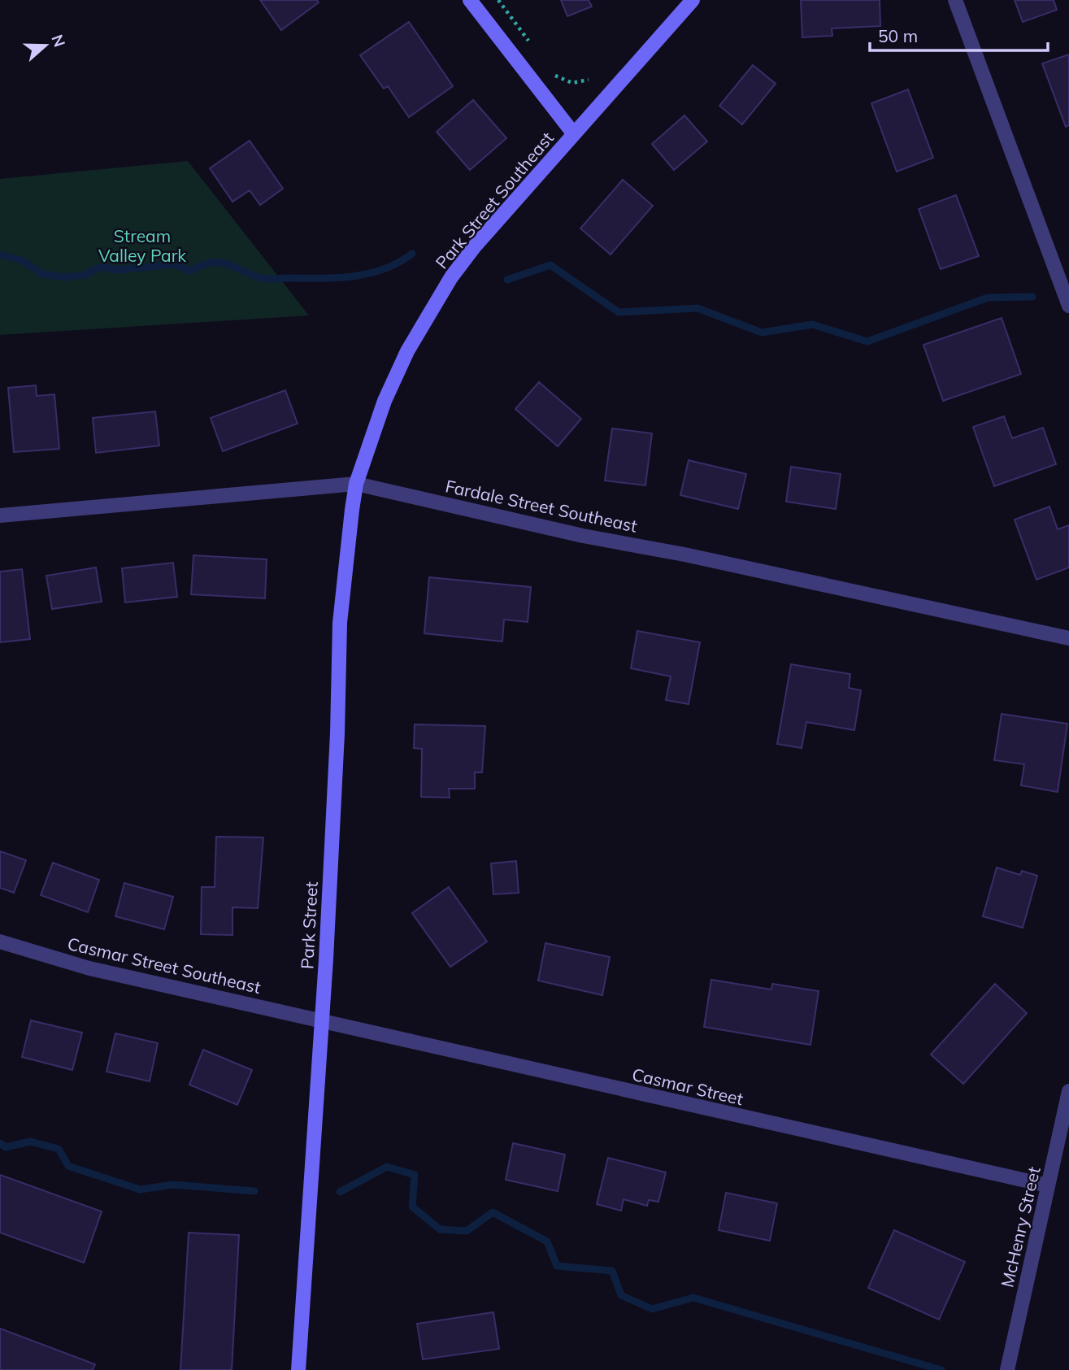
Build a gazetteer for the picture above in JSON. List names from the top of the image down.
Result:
{
  "streets": {
    "main road": ["Park Street Southeast", "Park Street"],
    "street": [
      "Fardale Street Southeast",
      "Casmar Street Southeast",
      "Casmar Street",
      "McHenry Street"
    ]
  },
  "crossings": [
    ["Park Street Southeast", "Fardale Street Southeast"],
    ["Park Street Southeast", "Park Street"],
    ["Fardale Street Southeast", "Park Street"],
    ["Park Street", "Casmar Street Southeast"],
    ["Park Street", "Casmar Street"],
    ["Casmar Street Southeast", "Casmar Street"],
    ["Casmar Street", "McHenry Street"]
  ],
  "parks": ["Stream Valley Park"],
  "scale_bar": "50 m",
  "north": "right"
}
